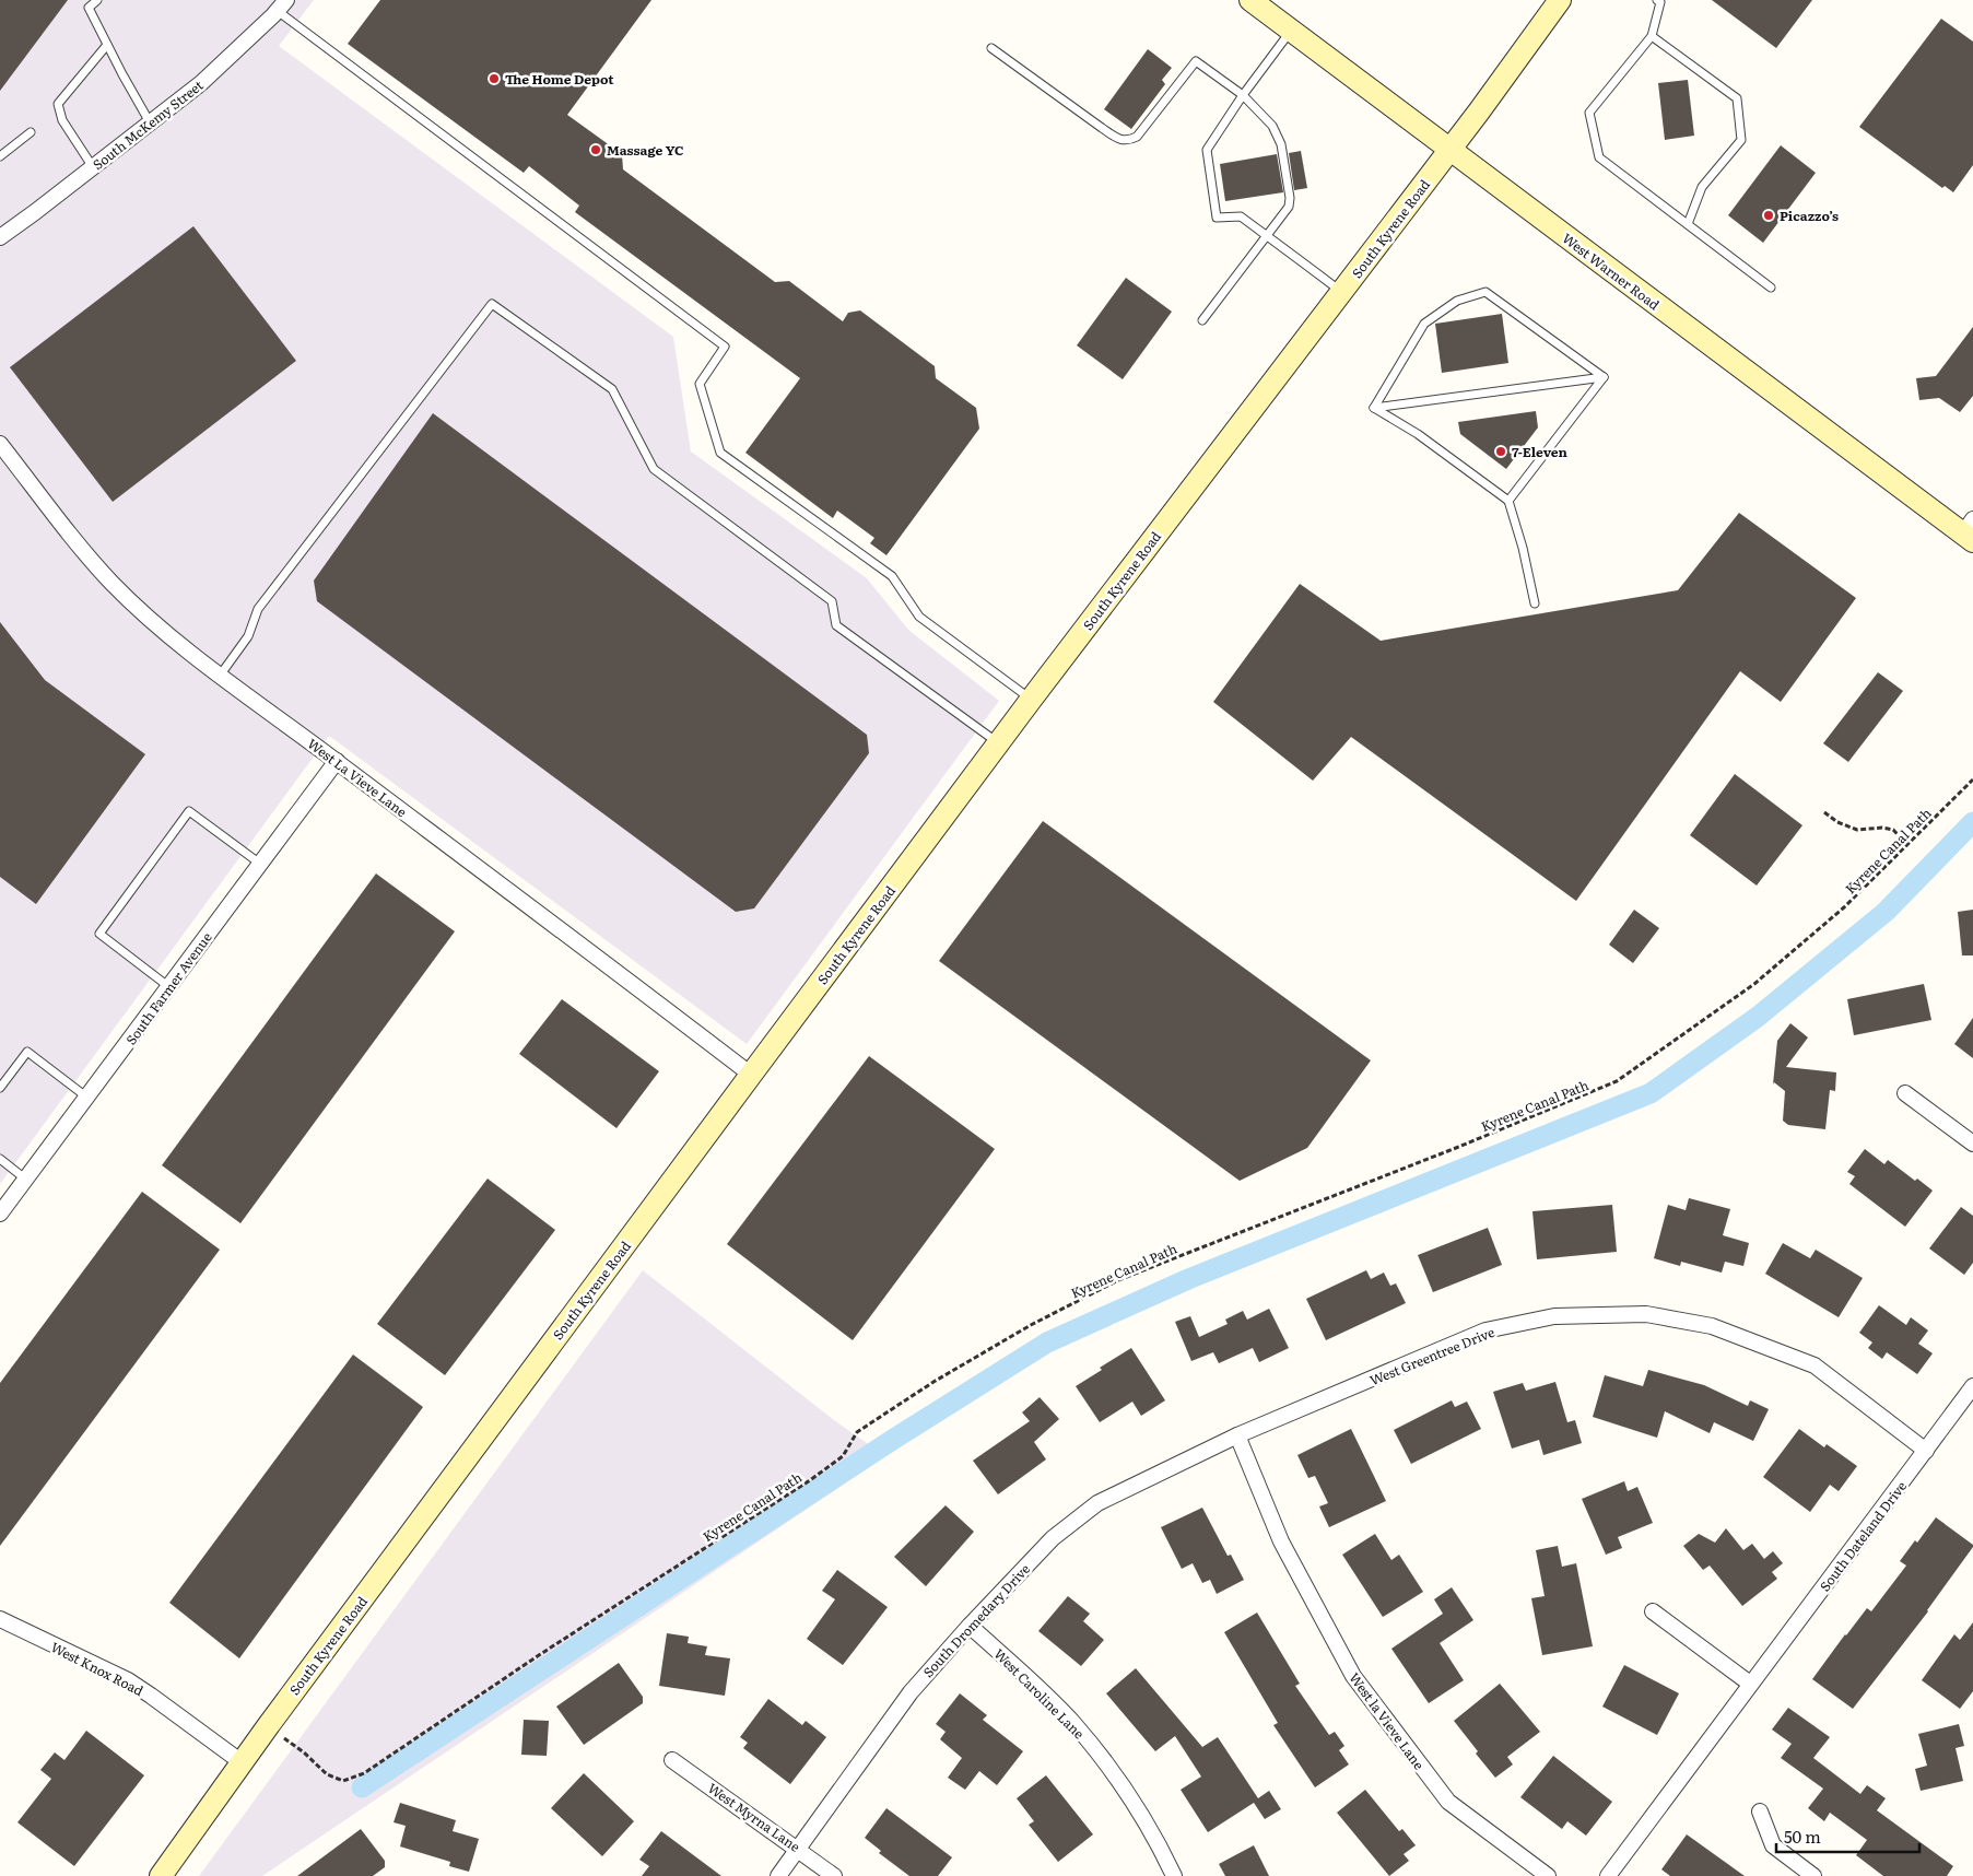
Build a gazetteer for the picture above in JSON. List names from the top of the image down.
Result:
{
  "streets": {
    "main road": ["South Kyrene Road", "West Warner Road"],
    "street": [
      "South McKemy Street",
      "West La Vieve Lane",
      "South Farmer Avenue",
      "West Greentree Drive",
      "South Dateland Drive",
      "South Dromedary Drive",
      "West Knox Road",
      "West Caroline Lane",
      "West la Vieve Lane",
      "West Myrna Lane"
    ],
    "path": ["Kyrene Canal Path"]
  },
  "crossings": [
    ["South Kyrene Road", "West Warner Road"],
    ["South Kyrene Road", "West La Vieve Lane"],
    ["South Kyrene Road", "West Knox Road"],
    ["West La Vieve Lane", "South Farmer Avenue"],
    ["West Greentree Drive", "South Dateland Drive"],
    ["West Greentree Drive", "South Dromedary Drive"],
    ["West Greentree Drive", "West la Vieve Lane"],
    ["South Dromedary Drive", "West Caroline Lane"],
    ["South Dromedary Drive", "West la Vieve Lane"],
    ["South Dromedary Drive", "West Myrna Lane"]
  ],
  "places": [
    "The Home Depot",
    "Massage YC",
    "Picazzo’s",
    "7-Eleven"
  ],
  "scale_bar": "50 m"
}
